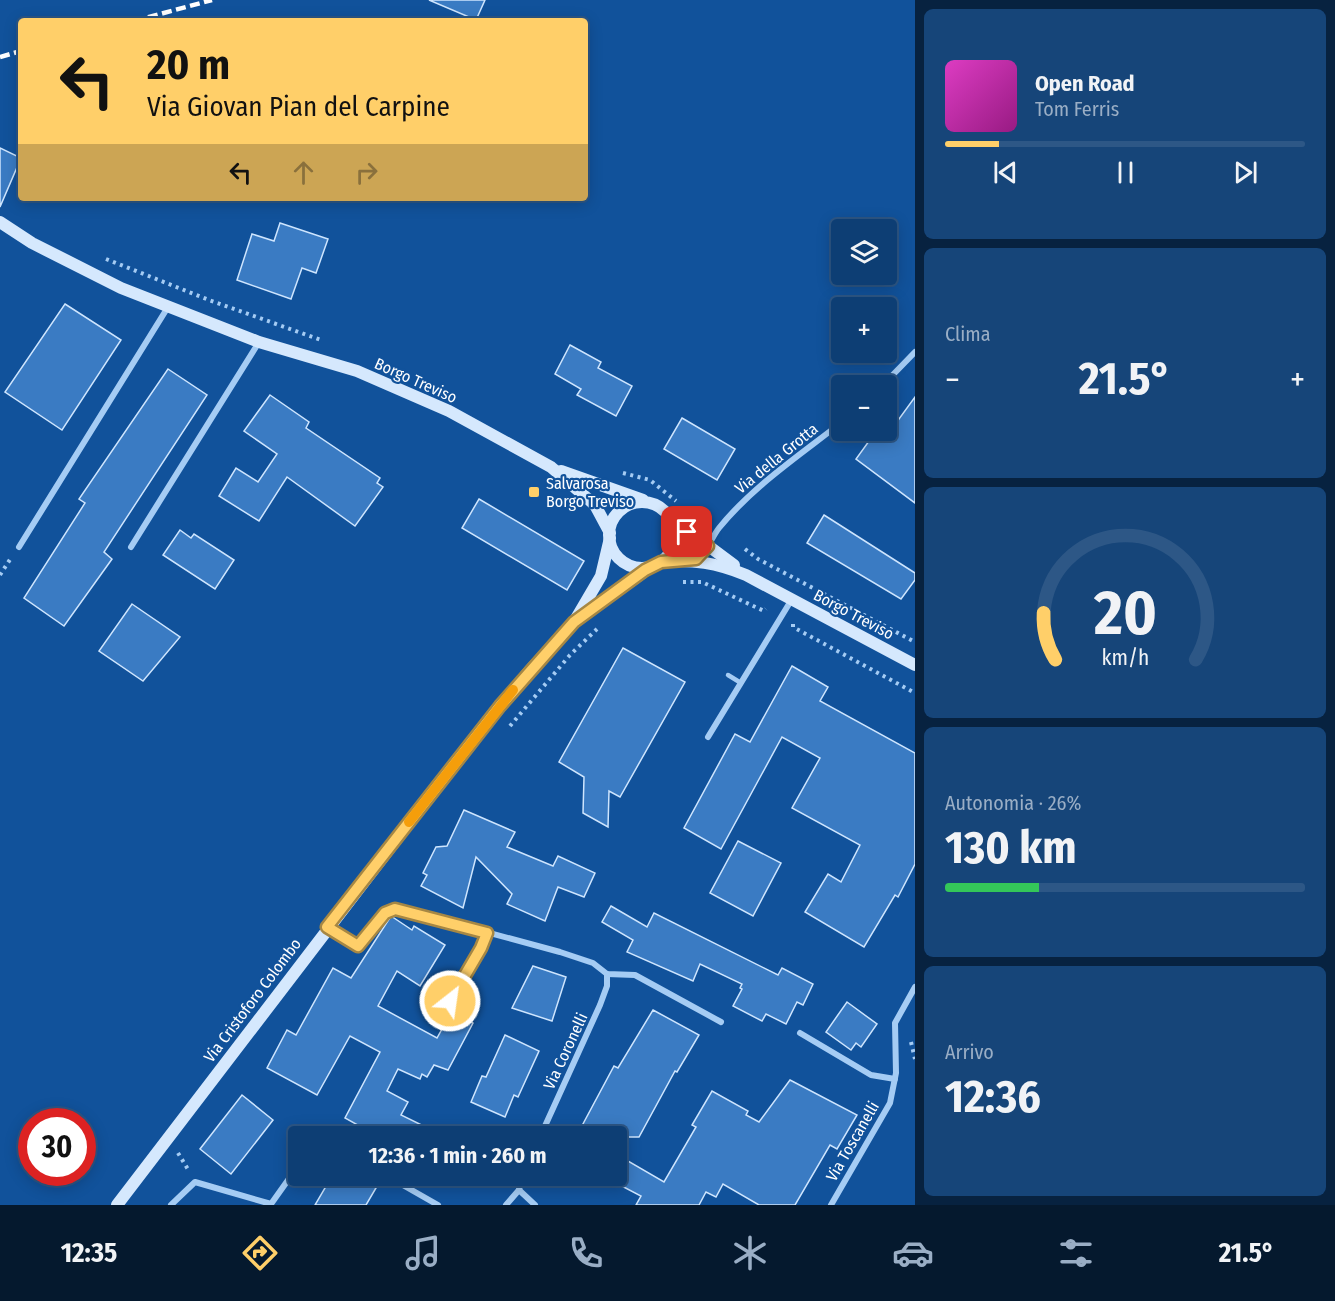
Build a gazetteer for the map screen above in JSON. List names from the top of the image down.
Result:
{
  "streets": {
    "street": [
      "Borgo Treviso",
      "Via della Grotta",
      "Via Cristoforo Colombo",
      "Via Coronelli",
      "Via Toscanelli"
    ]
  },
  "crossings": [
    ["Borgo Treviso", "Via della Grotta"],
    ["Borgo Treviso", "Via Cristoforo Colombo"]
  ],
  "places": {
    "transit": ["Salvarosa Borgo Treviso"]
  },
  "page": {
    "turn": ["20 m", "Via Giovan Pian del Carpine"],
    "song": ["Open Road", "Tom Ferris"],
    "map_buttons": ["+", "−"],
    "tile": [
      "Clima",
      ["Autonomia · 26%", "130 km"],
      ["Arrivo", "12:36"]
    ],
    "heat": ["−", "21.5°", "+"],
    "limit": "30",
    "trip": "12:36 · 1 min · 260 m",
    "tabs": ["12:35", "21.5°"],
    "gauge": ["20", "km/h"]
  }
}
